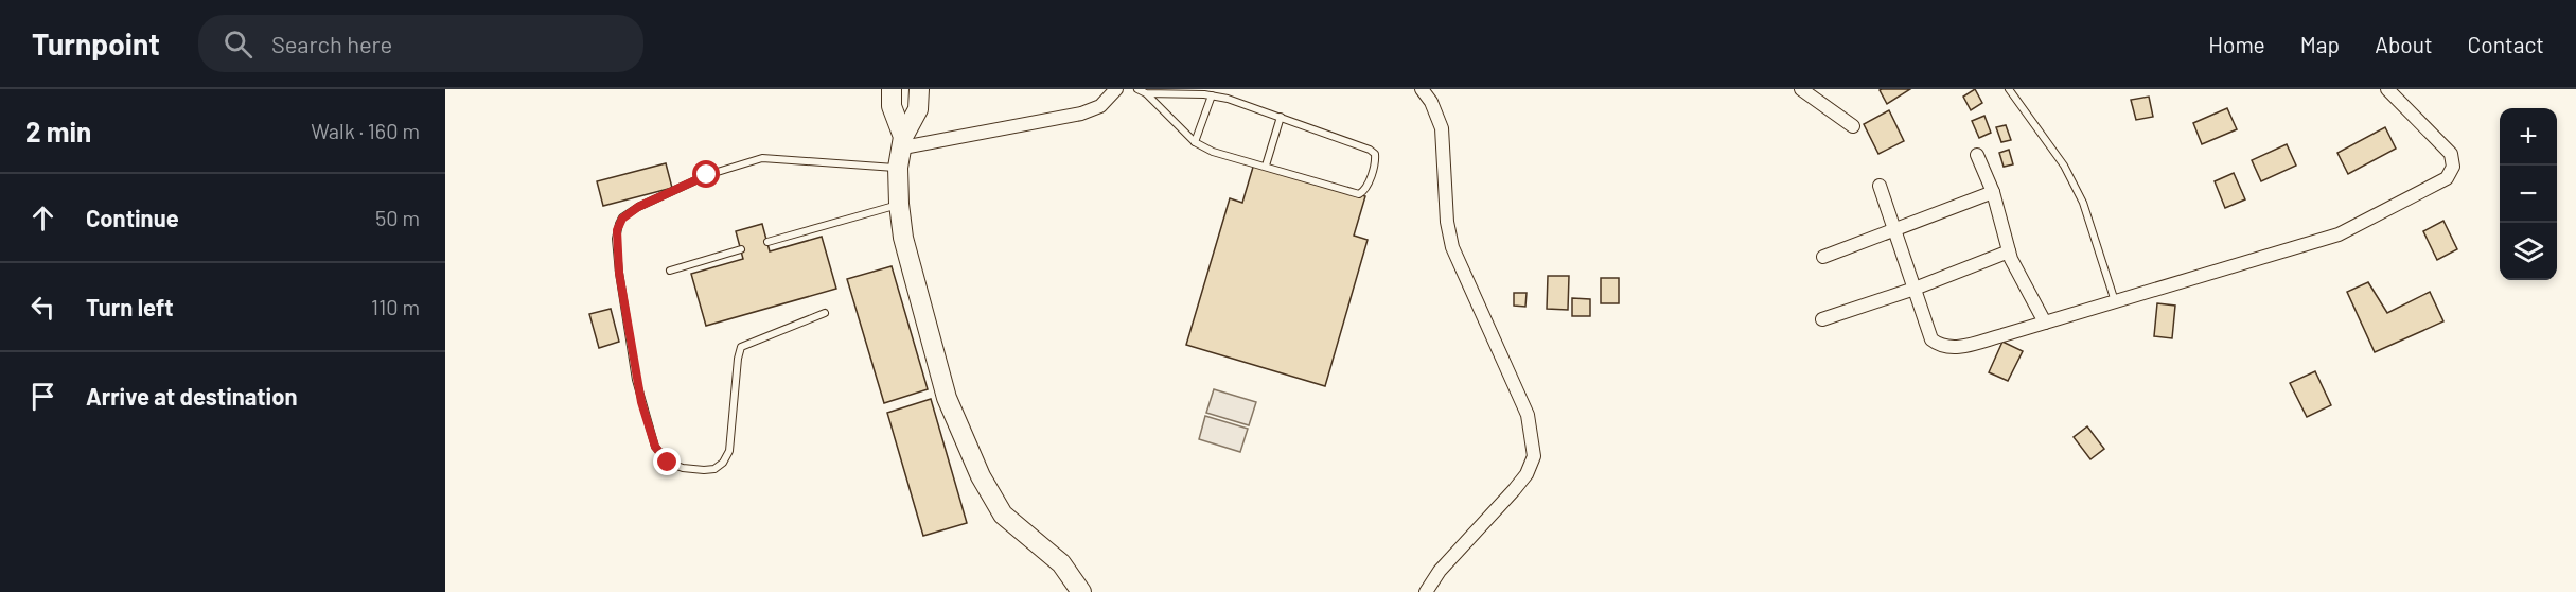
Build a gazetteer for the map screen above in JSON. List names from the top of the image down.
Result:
{
  "page": {
    "header": "Turnpoint",
    "search": "Search here",
    "nav": [
      "Home",
      "Map",
      "About",
      "Contact"
    ],
    "heading": ["2 min", "Walk · 160 m"],
    "map_buttons": ["+", "−"],
    "list": [
      ["Continue", "50 m"],
      ["Turn left", "110 m"],
      "Arrive at destination"
    ]
  }
}
